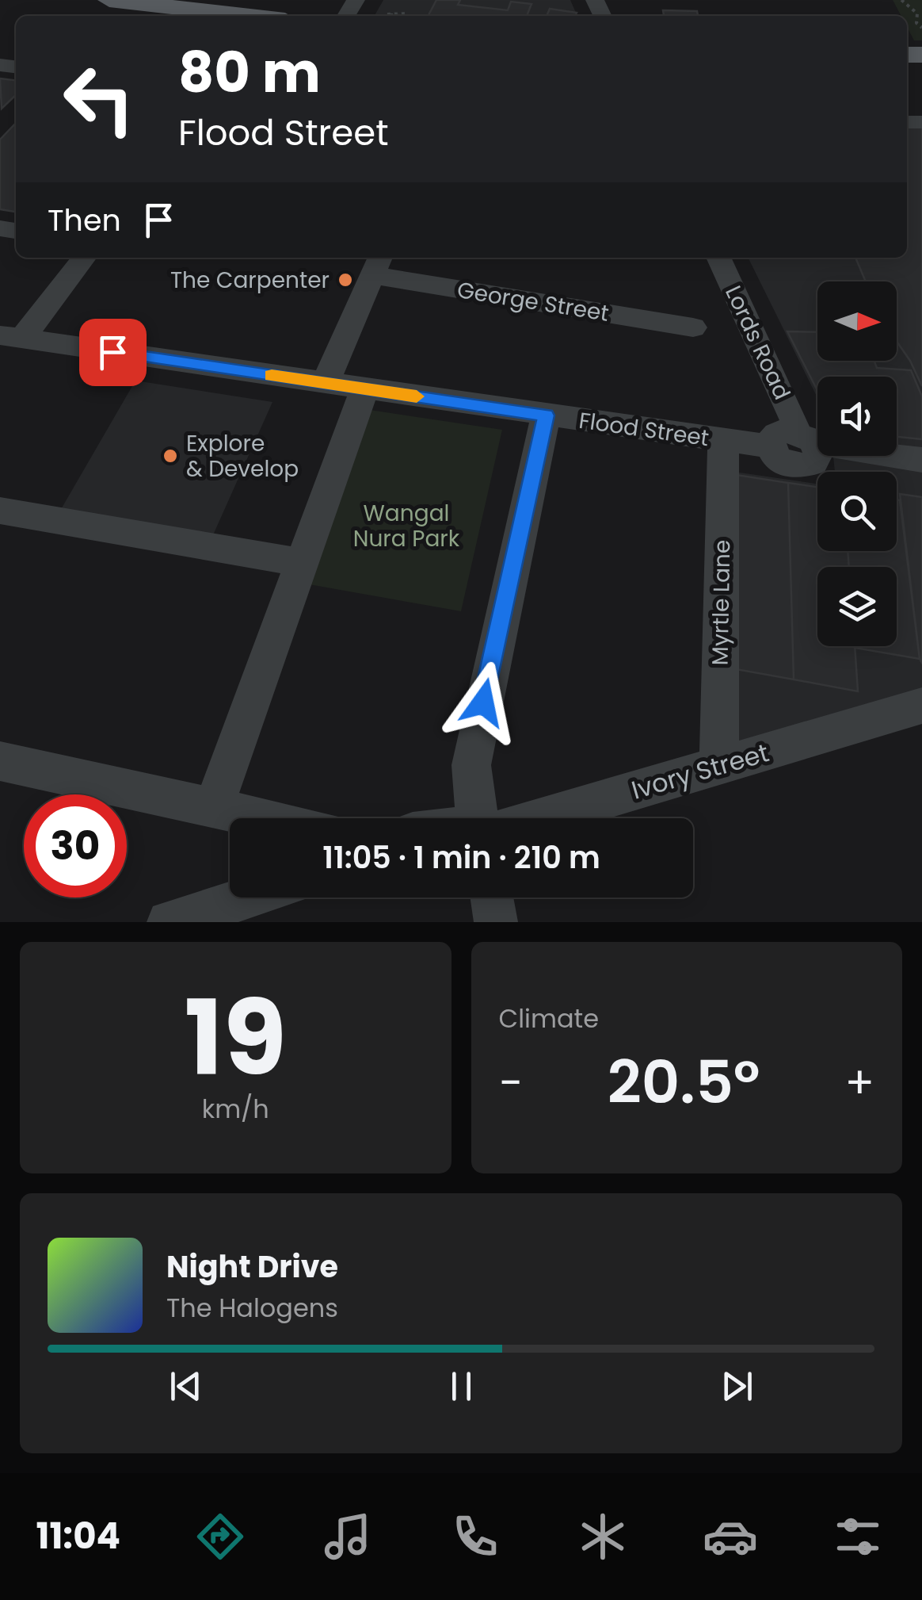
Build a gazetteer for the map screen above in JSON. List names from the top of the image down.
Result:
{
  "streets": {
    "street": [
      "George Street",
      "Lords Road",
      "Flood Street",
      "Myrtle Lane",
      "Ivory Street"
    ]
  },
  "crossings": [
    ["Lords Road", "Flood Street"],
    ["Flood Street", "Myrtle Lane"],
    ["Myrtle Lane", "Ivory Street"]
  ],
  "parks": ["Wangal Nura Park"],
  "places": ["The Carpenter", "Explore & Develop"],
  "north": "right",
  "page": {
    "turn": ["80 m", "Flood Street"],
    "then": "Then",
    "limit": "30",
    "trip": "11:05 · 1 min · 210 m",
    "tile": [
      ["19", "km/h"],
      "Climate"
    ],
    "heat": ["−", "20.5°", "+"],
    "song": ["Night Drive", "The Halogens"],
    "tabs": "11:04"
  }
}
